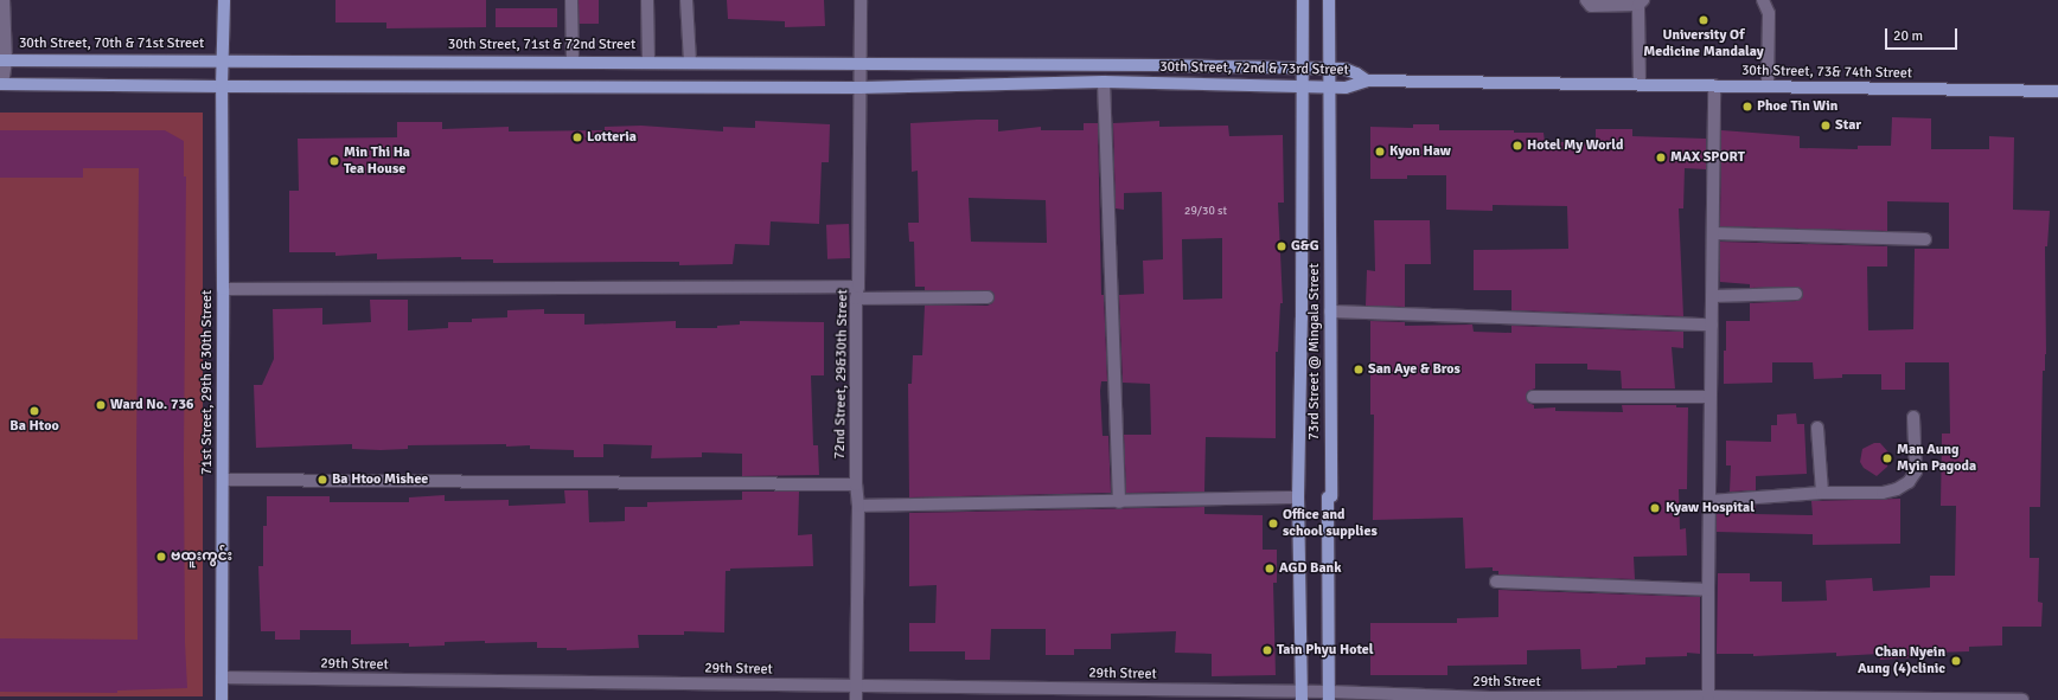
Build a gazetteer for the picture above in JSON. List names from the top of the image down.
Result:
{
  "streets": {
    "main road": [
      "30th Street, 70th & 71st Street",
      "30th Street, 71st & 72nd Street",
      "30th Street, 72nd & 73rd Street",
      "30th Street, 73& 74th Street",
      "73rd Street @ Mingala Street",
      "71st Street, 29th & 30th Street"
    ],
    "street": ["72nd Street, 29&30th Street", "29th Street"]
  },
  "crossings": [
    ["30th Street, 70th & 71st Street", "30th Street, 71st & 72nd Street"],
    ["30th Street, 70th & 71st Street", "71st Street, 29th & 30th Street"],
    ["30th Street, 71st & 72nd Street", "30th Street, 72nd & 73rd Street"],
    ["30th Street, 71st & 72nd Street", "72nd Street, 29&30th Street"],
    ["30th Street, 71st & 72nd Street", "71st Street, 29th & 30th Street"],
    ["30th Street, 72nd & 73rd Street", "30th Street, 73& 74th Street"],
    ["30th Street, 72nd & 73rd Street", "73rd Street @ Mingala Street"],
    ["30th Street, 72nd & 73rd Street", "72nd Street, 29&30th Street"],
    ["73rd Street @ Mingala Street", "29th Street"],
    ["72nd Street, 29&30th Street", "29th Street"],
    ["71st Street, 29th & 30th Street", "29th Street"]
  ],
  "places": [
    "University Of Medicine Mandalay",
    "Phoe Tin Win",
    "Star",
    "Lotteria",
    "Hotel My World",
    "Kyon Haw",
    "MAX SPORT",
    "Min Thi Ha Tea House",
    "G&G",
    "San Aye & Bros",
    "Ward No. 736",
    "Ba Htoo",
    "Man Aung Myin Pagoda",
    "Ba Htoo Mishee",
    "Kyaw Hospital",
    "Office and school supplies",
    "ဗထူးကွင်း",
    "AGD Bank",
    "Tain Phyu Hotel",
    "Chan Nyein Aung (4)clinic"
  ],
  "house_numbers": ["29/30 st"],
  "scale_bar": "20 m"
}
